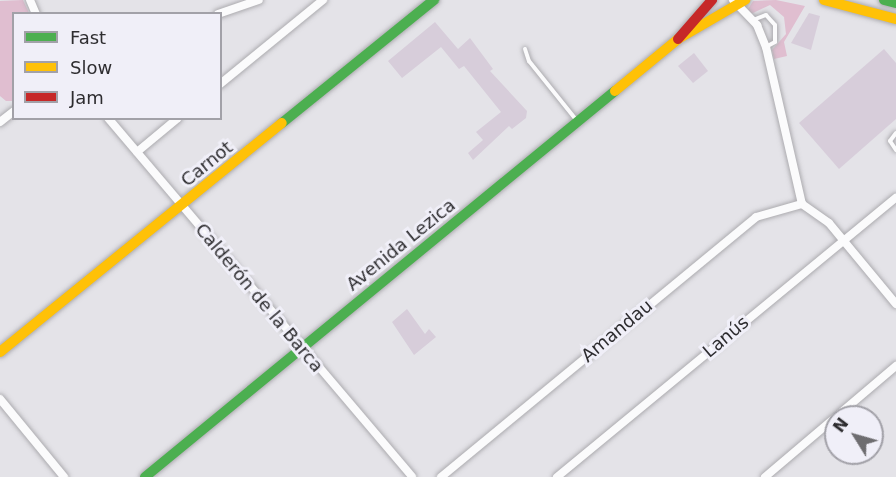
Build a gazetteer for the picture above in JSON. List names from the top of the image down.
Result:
{
  "streets": {
    "street": [
      "Carnot",
      "Avenida Lezica",
      "Calderón de la Barca",
      "Amandau",
      "Lanús"
    ]
  },
  "crossings": [
    ["Carnot", "Calderón de la Barca"],
    ["Avenida Lezica", "Calderón de la Barca"]
  ],
  "legend": ["Fast", "Slow", "Jam"],
  "north": "top left"
}
